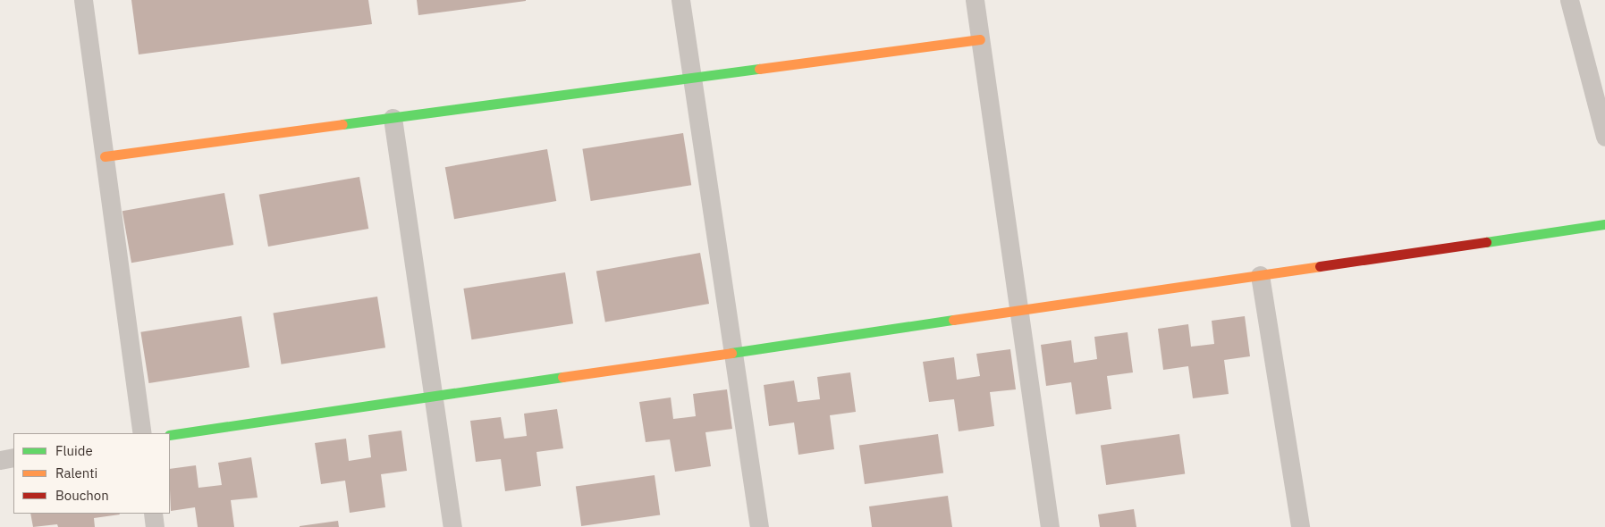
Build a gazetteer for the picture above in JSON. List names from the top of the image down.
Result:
{
  "legend": ["Fluide", "Ralenti", "Bouchon"]
}
